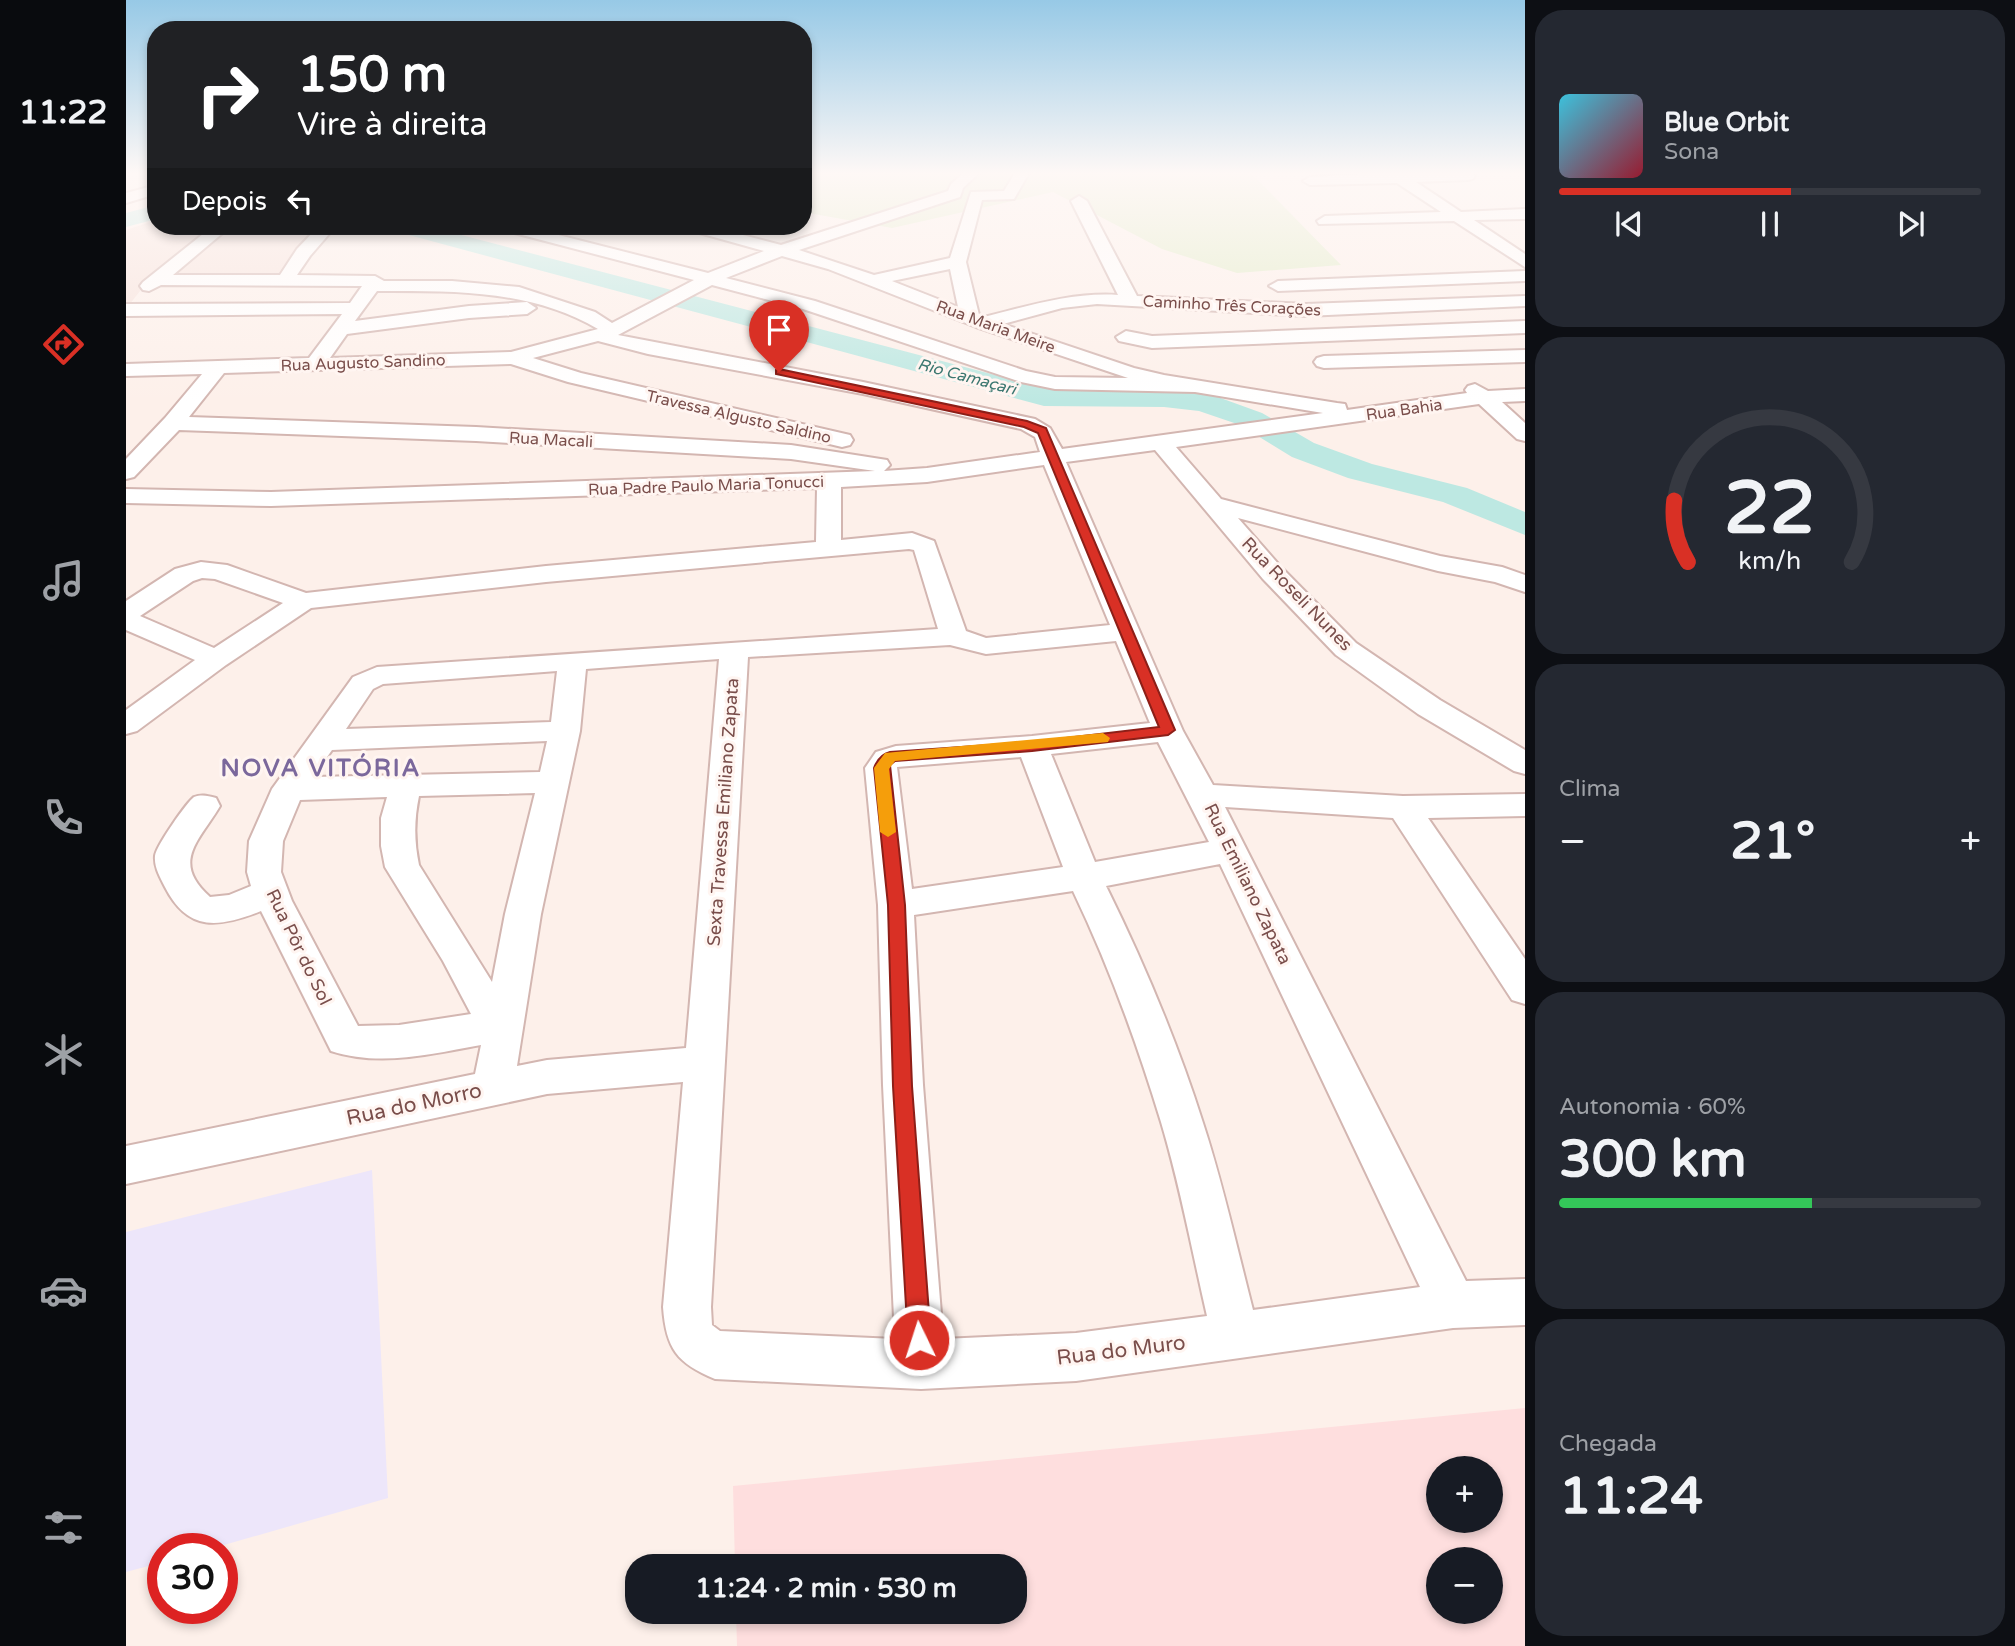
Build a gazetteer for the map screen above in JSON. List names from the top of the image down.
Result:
{
  "streets": {
    "street": [
      "Caminho Três Corações",
      "Rua Maria Meire",
      "Rua Augusto Sandino",
      "Rua Bahia",
      "Travessa Algusto Saldino",
      "Rua Macali",
      "Rua Padre Paulo Maria Tonucci",
      "Rua Roseli Nunes",
      "Sexta Travessa Emiliano Zapata",
      "Rua Emiliano Zapata",
      "Rua Pôr do Sol",
      "Rua do Morro",
      "Rua do Muro"
    ]
  },
  "crossings": [
    ["Caminho Três Corações", "Rua Maria Meire"],
    ["Rua Maria Meire", "Rua Augusto Sandino"],
    ["Rua Maria Meire", "Rua Bahia"],
    ["Rua Augusto Sandino", "Travessa Algusto Saldino"],
    ["Rua Augusto Sandino", "Rua Emiliano Zapata"],
    ["Rua Bahia", "Rua Padre Paulo Maria Tonucci"],
    ["Travessa Algusto Saldino", "Rua Padre Paulo Maria Tonucci"],
    ["Rua Macali", "Rua Padre Paulo Maria Tonucci"],
    ["Rua Padre Paulo Maria Tonucci", "Rua Roseli Nunes"],
    ["Rua Padre Paulo Maria Tonucci", "Rua Emiliano Zapata"],
    ["Sexta Travessa Emiliano Zapata", "Rua Pôr do Sol"],
    ["Sexta Travessa Emiliano Zapata", "Rua do Morro"],
    ["Sexta Travessa Emiliano Zapata", "Rua do Muro"],
    ["Rua Emiliano Zapata", "Rua do Muro"]
  ],
  "districts": ["NOVA VITÓRIA"],
  "water": ["Rio Camaçari"],
  "page": {
    "tabs": "11:22",
    "turn": ["150 m", "Vire à direita"],
    "song": ["Blue Orbit", "Sona"],
    "then": "Depois",
    "tile": [
      "Clima",
      ["Autonomia · 60%", "300 km"],
      ["Chegada", "11:24"]
    ],
    "heat": ["−", "21°", "+"],
    "map_buttons": ["+", "−"],
    "limit": "30",
    "trip": "11:24 · 2 min · 530 m",
    "gauge": ["22", "km/h"]
  }
}
